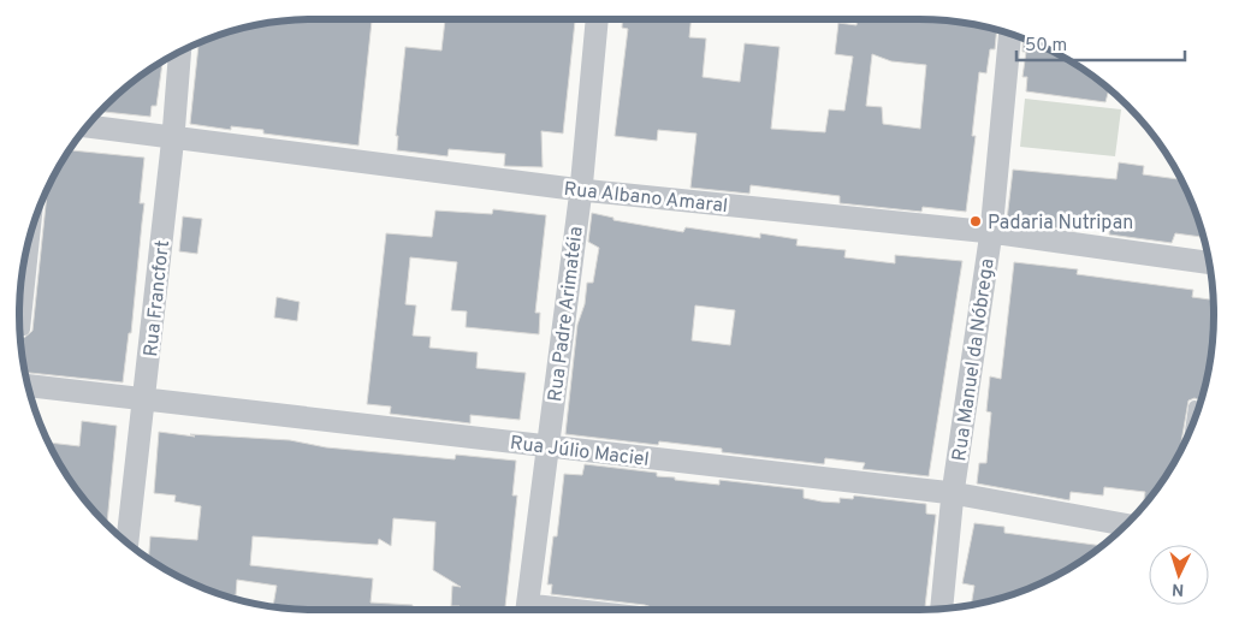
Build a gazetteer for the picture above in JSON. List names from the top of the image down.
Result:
{
  "streets": {
    "street": [
      "Rua Albano Amaral",
      "Rua Francfort",
      "Rua Padre Arimatéia",
      "Rua Manuel da Nóbrega",
      "Rua Júlio Maciel"
    ]
  },
  "crossings": [
    ["Rua Albano Amaral", "Rua Francfort"],
    ["Rua Albano Amaral", "Rua Padre Arimatéia"],
    ["Rua Albano Amaral", "Rua Manuel da Nóbrega"],
    ["Rua Francfort", "Rua Júlio Maciel"],
    ["Rua Padre Arimatéia", "Rua Júlio Maciel"],
    ["Rua Manuel da Nóbrega", "Rua Júlio Maciel"]
  ],
  "places": ["Padaria Nutripan"],
  "scale_bar": "50 m",
  "north": "bottom"
}
